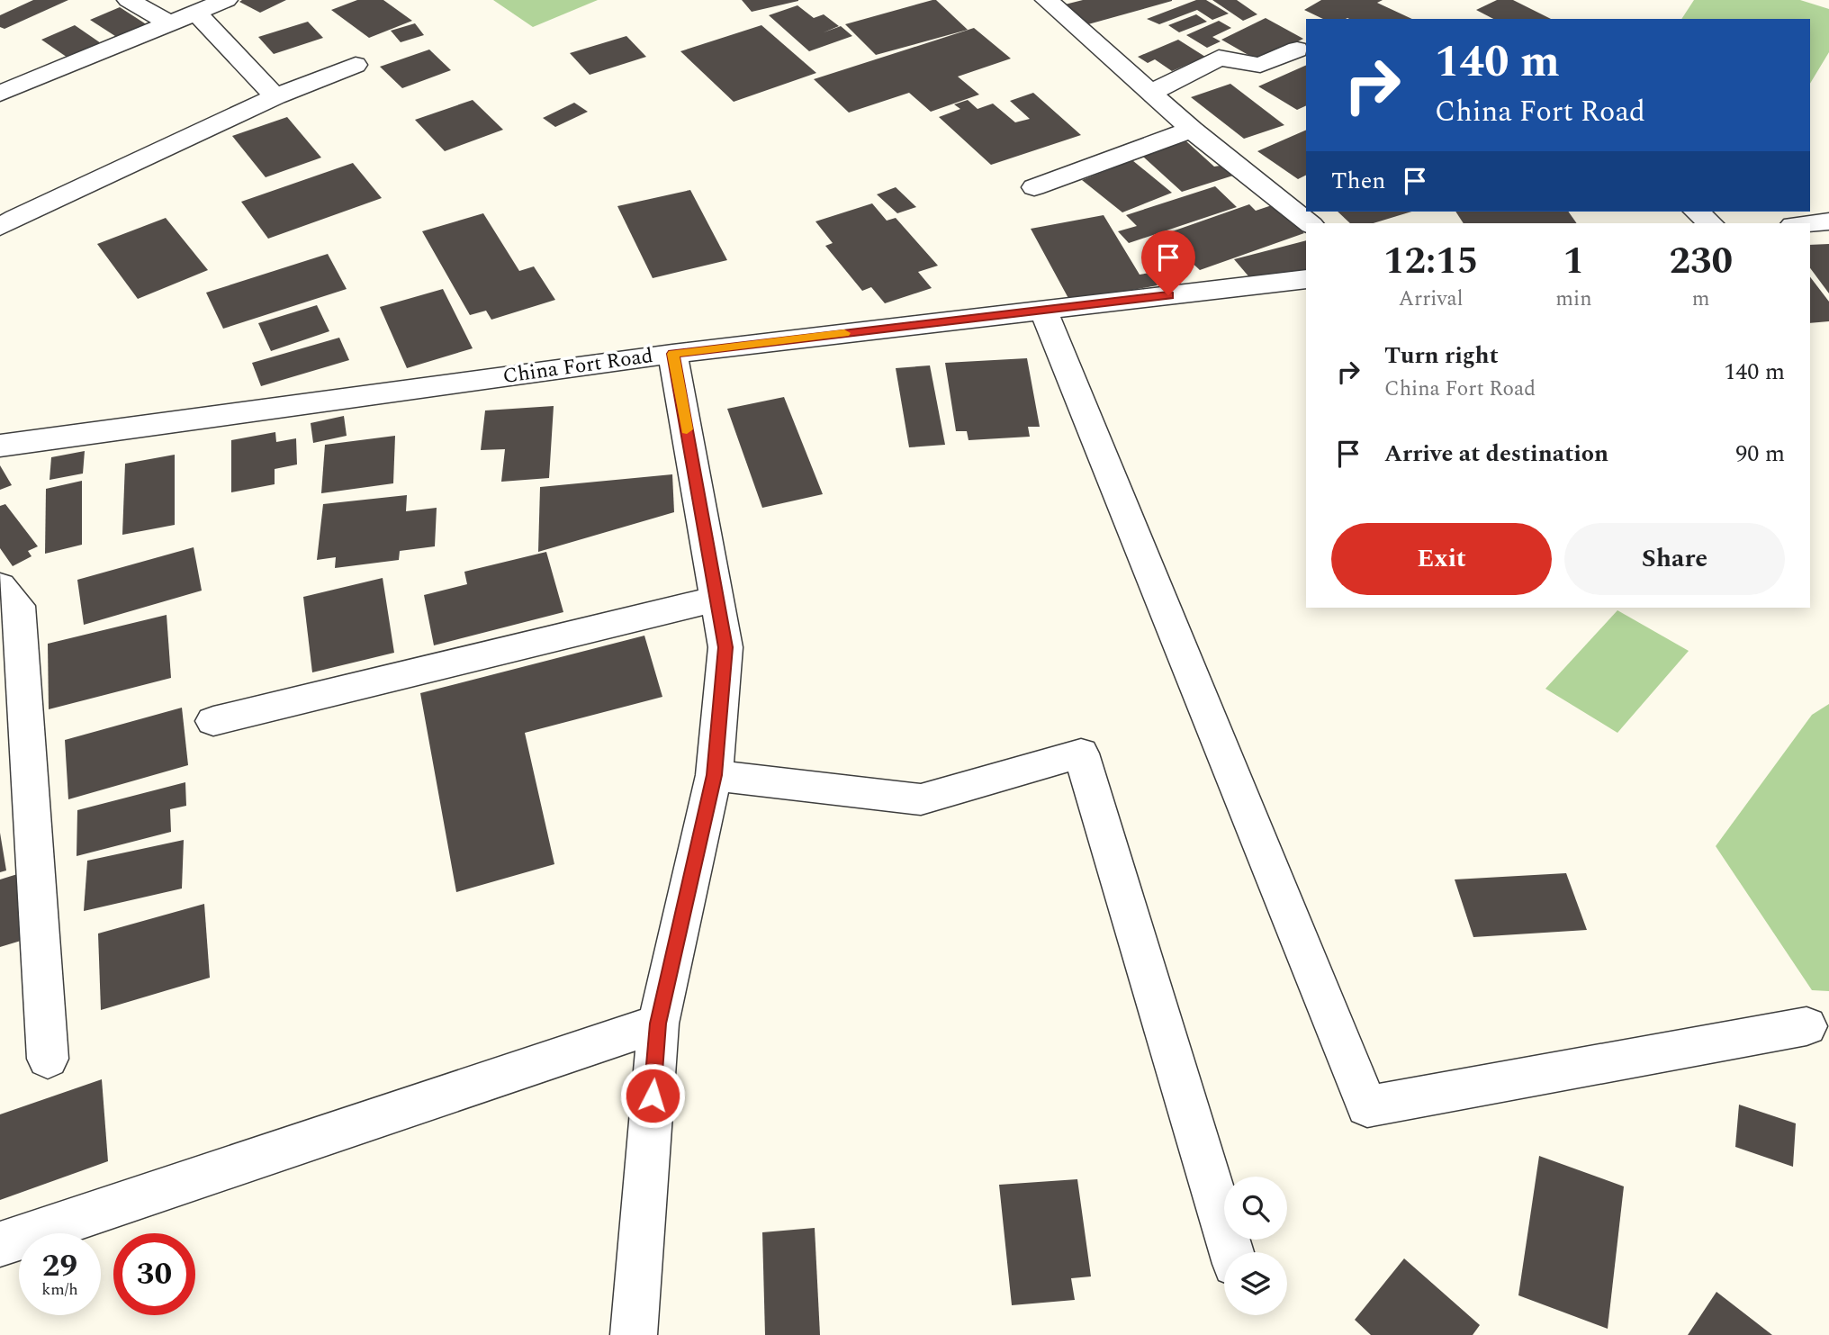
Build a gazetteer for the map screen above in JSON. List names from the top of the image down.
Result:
{
  "streets": {
    "street": ["China Fort Road"]
  },
  "page": {
    "turn": ["140 m", "China Fort Road"],
    "then": "Then",
    "eta": [
      "12:15",
      "Arrival",
      "1",
      "min",
      "230",
      "m"
    ],
    "list": [
      {
        "name": "Turn right",
        "note": "China Fort Road",
        "value": "140 m"
      },
      {
        "name": "Arrive at destination",
        "value": "90 m"
      }
    ],
    "buttons": ["Exit", "Share"],
    "speed": "29 km/h",
    "limit": "30"
  }
}
